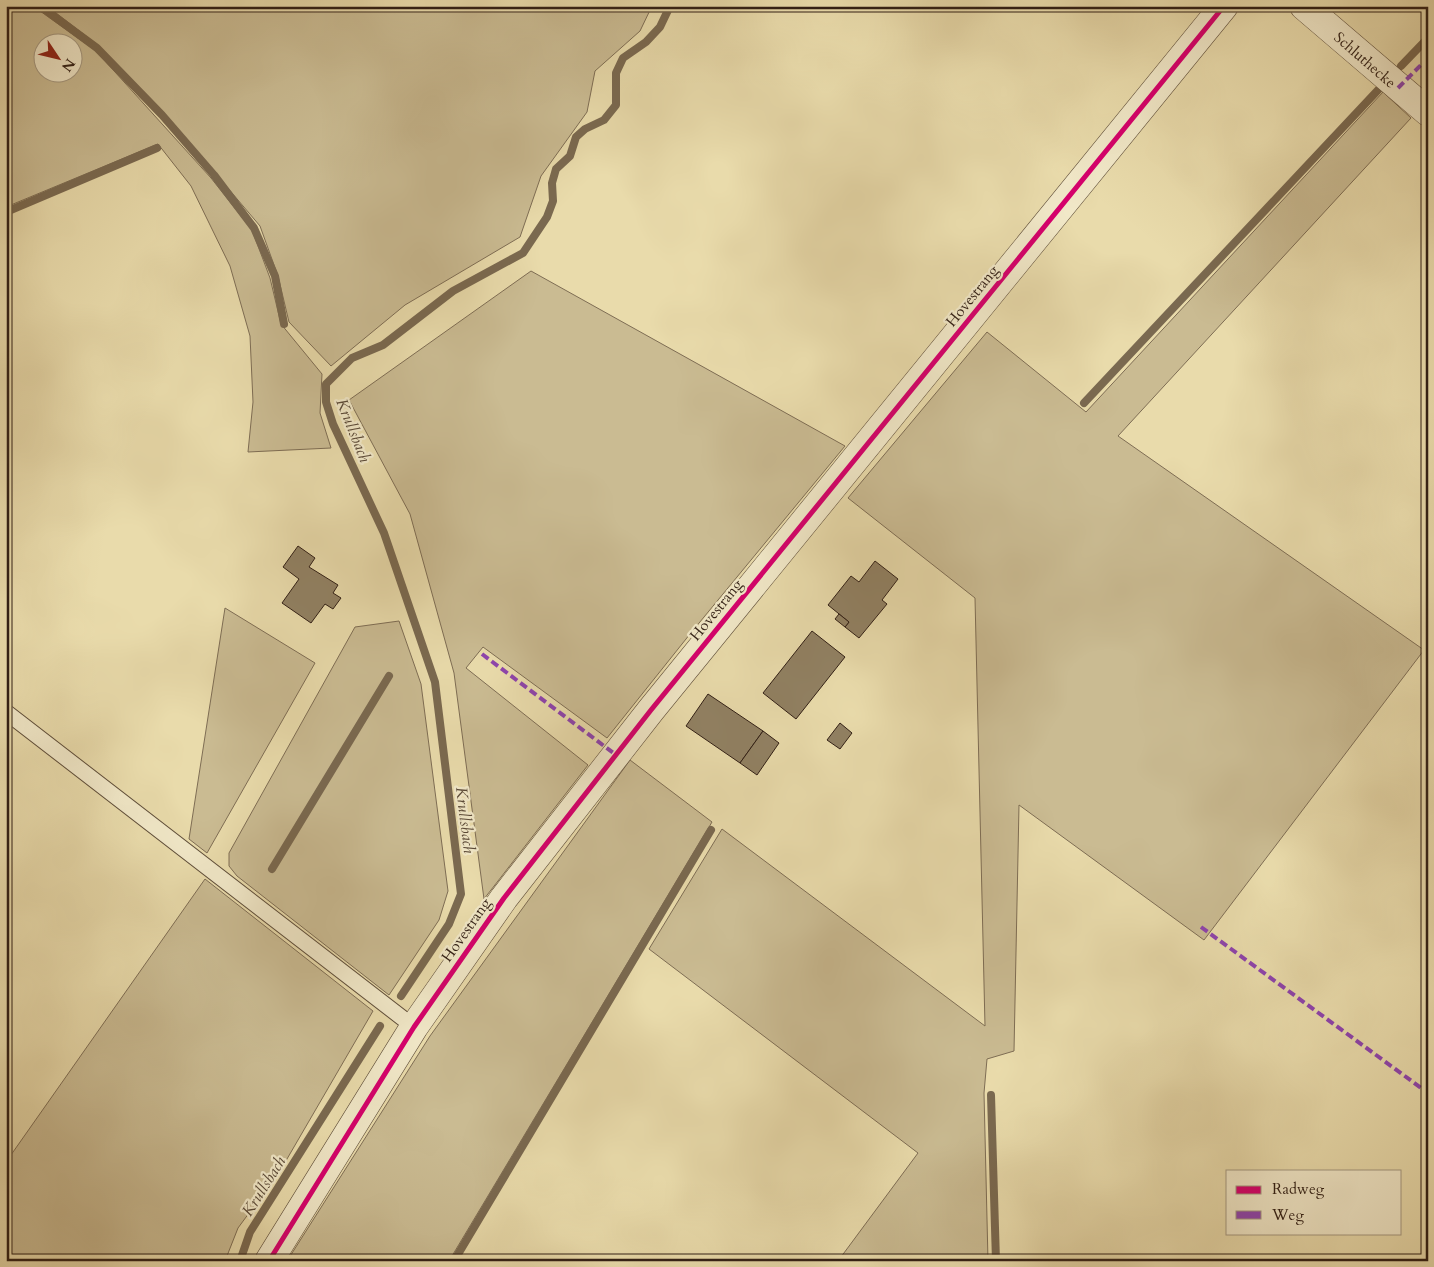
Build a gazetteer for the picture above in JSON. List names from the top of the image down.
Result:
{
  "streets": {
    "street": ["Schluthecke", "Hovestrang"]
  },
  "water": ["Krullsbach"],
  "legend": ["Radweg", "Weg"],
  "north": "bottom right"
}
